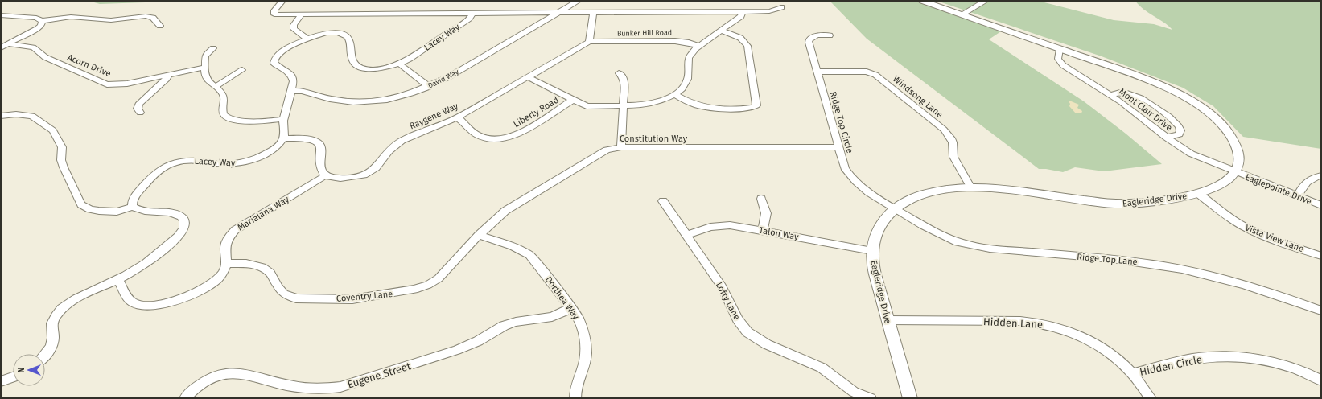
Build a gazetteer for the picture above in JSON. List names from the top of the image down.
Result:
{
  "streets": {
    "main road": ["Eagleridge Drive"],
    "street": [
      "Bunker Hill Road",
      "Lacey Way",
      "Acorn Drive",
      "David Way",
      "Windsong Lane",
      "Mont Clair Drive",
      "Liberty Road",
      "Raygene Way",
      "Ridge Top Circle",
      "Constitution Way",
      "Eaglepointe Drive",
      "Marialana Way",
      "Talon Way",
      "Vista View Lane",
      "Ridge Top Lane",
      "Coventry Lane",
      "Dorthea Way",
      "Lofty Lane",
      "Hidden Lane",
      "Hidden Circle",
      "Eugene Street"
    ]
  },
  "crossings": [
    ["Bunker Hill Road", "Raygene Way"],
    ["Lacey Way", "David Way"],
    ["Windsong Lane", "Ridge Top Circle"],
    ["Windsong Lane", "Eagleridge Drive"],
    ["Mont Clair Drive", "Eaglepointe Drive"],
    ["Mont Clair Drive", "Eagleridge Drive"],
    ["Liberty Road", "Raygene Way"],
    ["Raygene Way", "Marialana Way"],
    ["Ridge Top Circle", "Constitution Way"],
    ["Ridge Top Circle", "Eagleridge Drive"],
    ["Ridge Top Circle", "Ridge Top Lane"],
    ["Constitution Way", "Coventry Lane"],
    ["Eaglepointe Drive", "Eagleridge Drive"],
    ["Eagleridge Drive", "Talon Way"],
    ["Eagleridge Drive", "Vista View Lane"],
    ["Eagleridge Drive", "Ridge Top Lane"],
    ["Eagleridge Drive", "Hidden Lane"],
    ["Marialana Way", "Coventry Lane"],
    ["Talon Way", "Lofty Lane"],
    ["Coventry Lane", "Dorthea Way"],
    ["Dorthea Way", "Eugene Street"],
    ["Hidden Lane", "Hidden Circle"]
  ],
  "north": "left"
}
